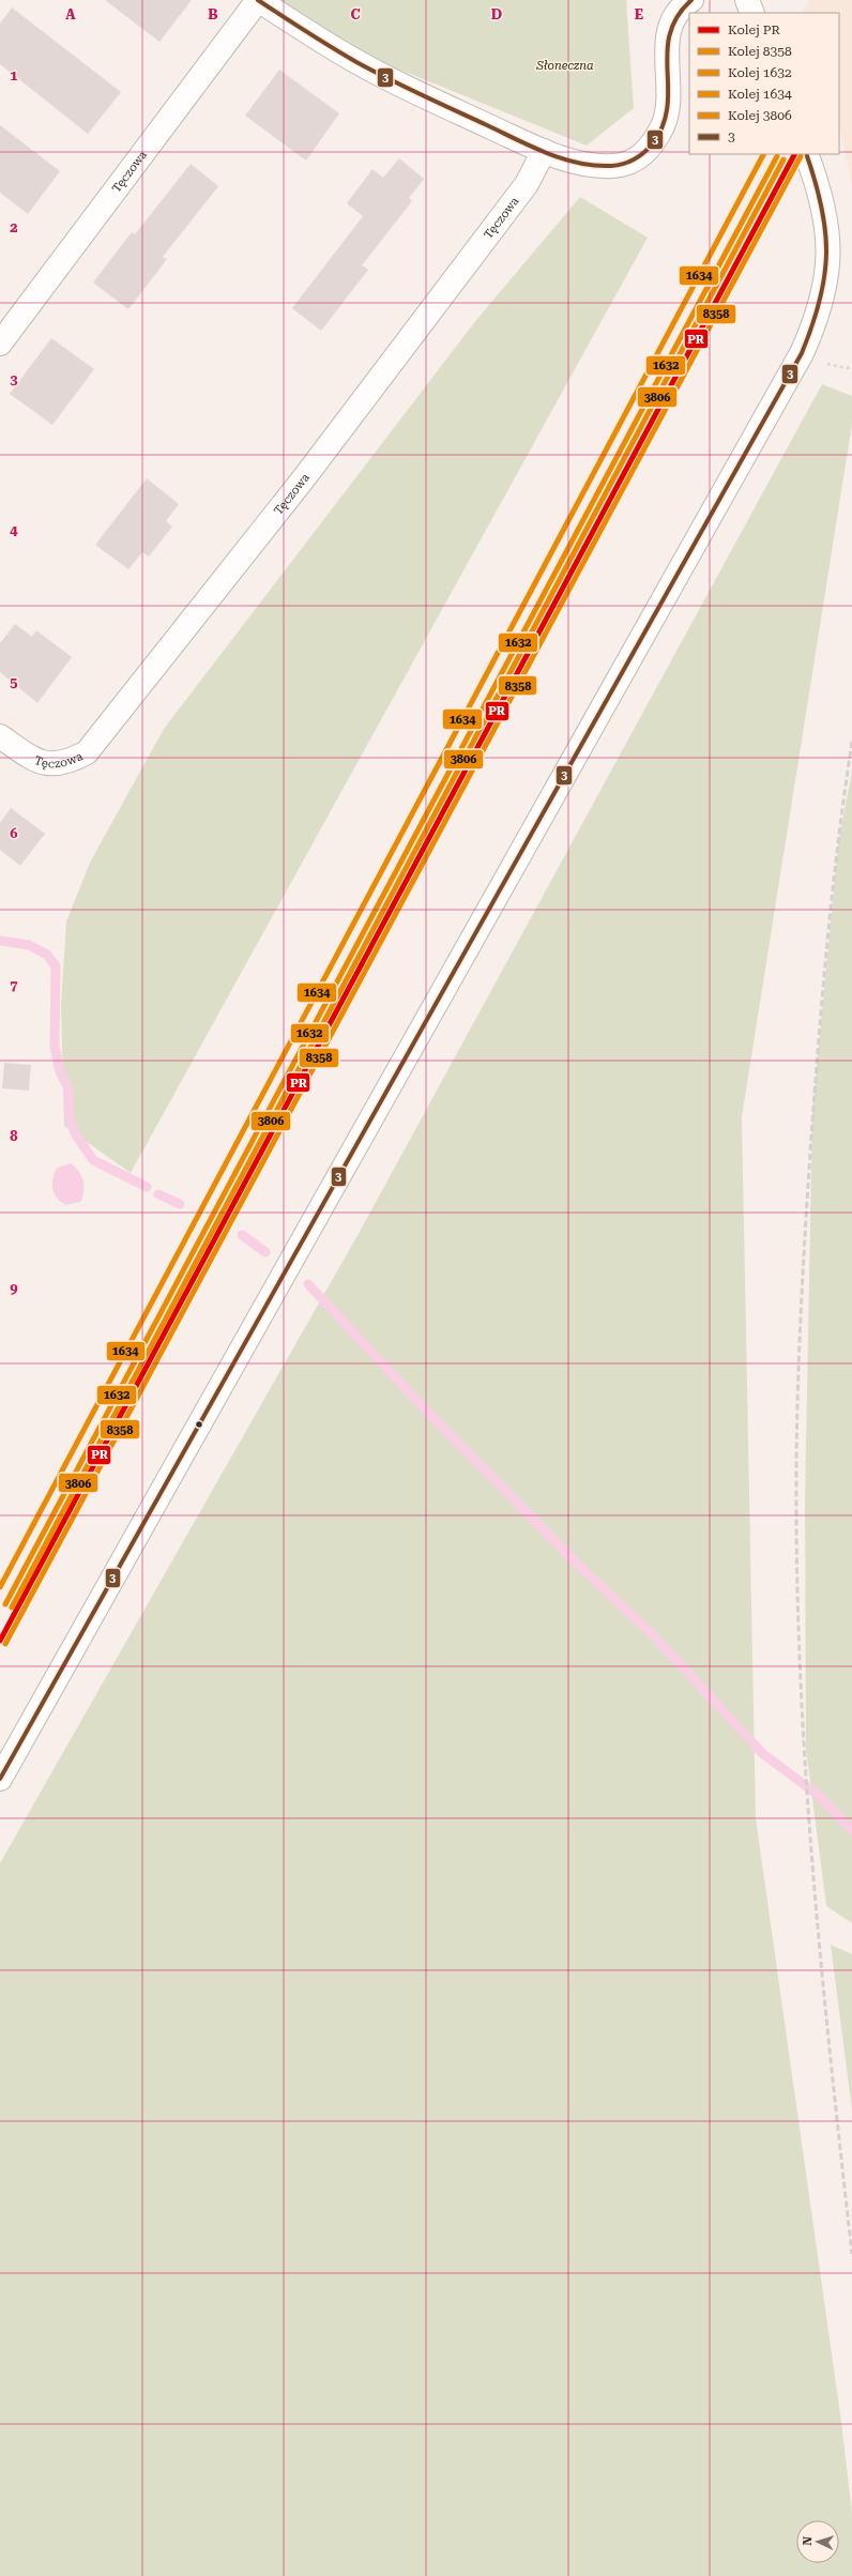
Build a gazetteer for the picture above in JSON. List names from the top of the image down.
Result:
{
  "streets": {
    "street": ["Tęczowa"]
  },
  "parks": ["Słoneczna"],
  "lines": [
    "transit line 3",
    "rail line PR",
    "rail line 1634",
    "rail line 8358",
    "rail line 1632",
    "rail line 3806"
  ],
  "legend": [
    "Kolej PR",
    "Kolej 8358",
    "Kolej 1632",
    "Kolej 1634",
    "Kolej 3806",
    "3"
  ],
  "north": "left",
  "grid": {
    "columns": [
      "A",
      "B",
      "C",
      "D",
      "E"
    ],
    "rows": [
      "1",
      "2",
      "3",
      "4",
      "5",
      "6",
      "7",
      "8",
      "9"
    ]
  }
}
